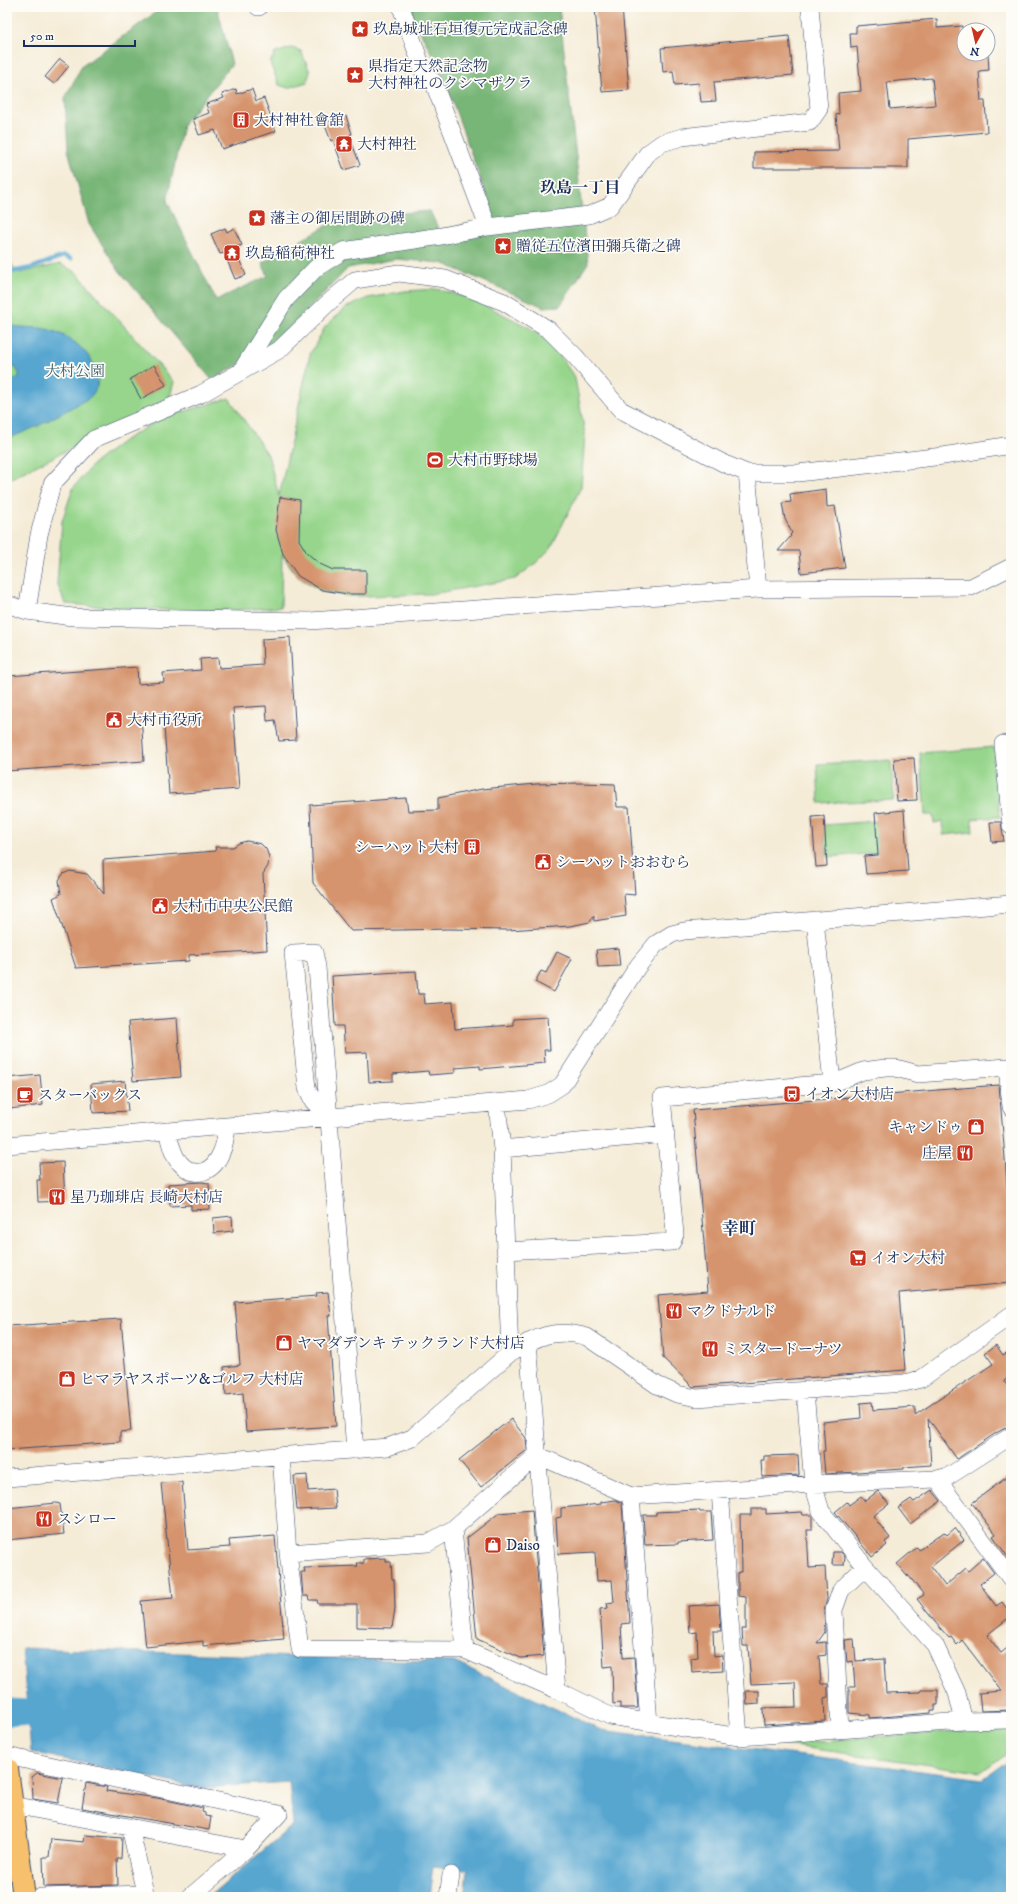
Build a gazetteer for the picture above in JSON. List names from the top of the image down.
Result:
{
  "districts": ["玖島一丁目", "幸町"],
  "parks": ["大村公園"],
  "places": {
    "place": [
      "玖島城址石垣復元完成記念碑",
      "県指定天然記念物 大村神社のクシマザクラ",
      "藩主の御居間跡の碑",
      "贈従五位濱田彌兵衛之碑"
    ],
    "building": ["大村神社會舘", "シーハット大村"],
    "temple": ["大村神社", "玖島稲荷神社"],
    "sports": ["大村市野球場"],
    "public building": ["大村市役所", "シーハットおおむら", "大村市中央公民館"],
    "bus stop": ["イオン大村店"],
    "cafe": ["スターバックス"],
    "shop": [
      "キャンドゥ",
      "ヤマダデンキ テックランド大村店",
      "ヒマラヤスポーツ&ゴルフ 大村店",
      "Daiso"
    ],
    "restaurant": [
      "庄屋",
      "星乃珈琲店 長崎大村店",
      "マクドナルド",
      "ミスタードーナツ",
      "スシロー"
    ],
    "supermarket": ["イオン大村"]
  },
  "scale_bar": "50 m",
  "north": "bottom"
}
